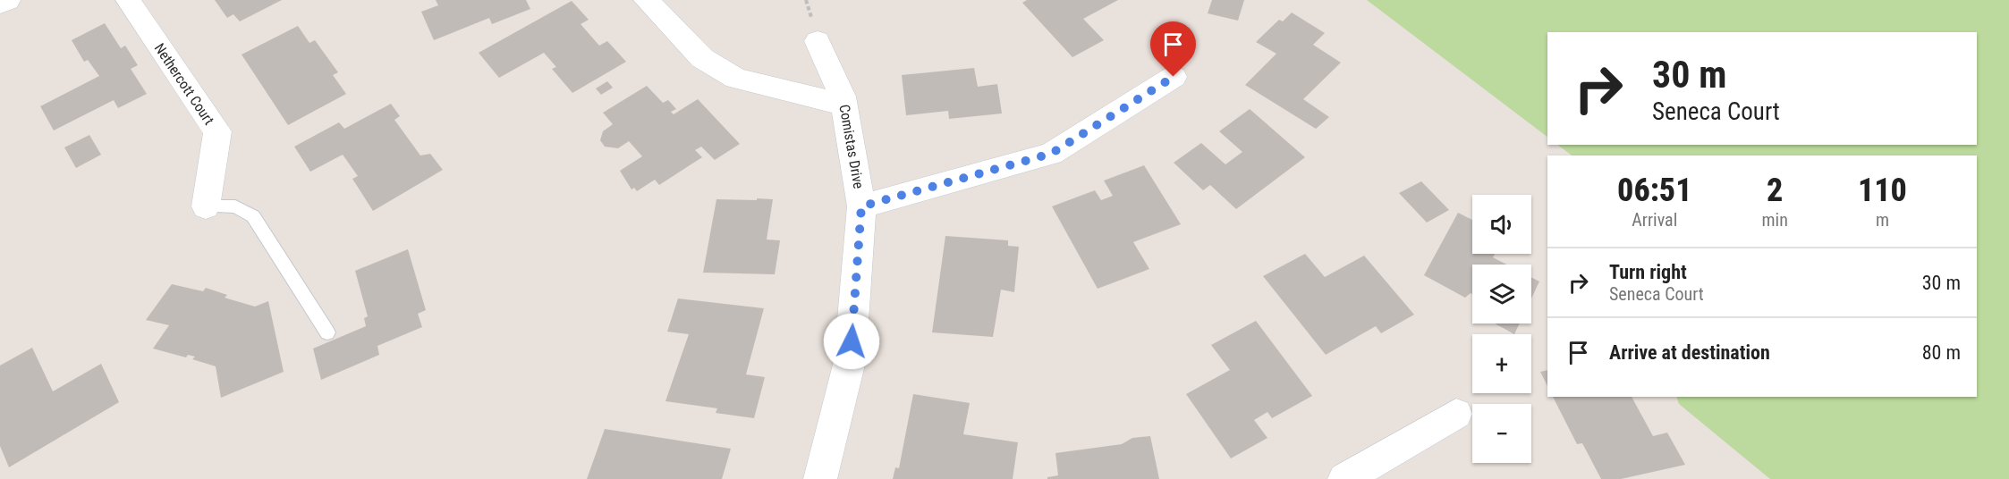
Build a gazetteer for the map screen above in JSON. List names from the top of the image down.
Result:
{
  "streets": {
    "street": ["Nethercott Court", "Comistas Drive"]
  },
  "page": {
    "turn": ["30 m", "Seneca Court"],
    "eta": [
      "06:51",
      "Arrival",
      "2",
      "min",
      "110",
      "m"
    ],
    "map_buttons": ["+", "−"],
    "list": [
      {
        "name": "Turn right",
        "note": "Seneca Court",
        "value": "30 m"
      },
      {
        "name": "Arrive at destination",
        "value": "80 m"
      }
    ]
  }
}
